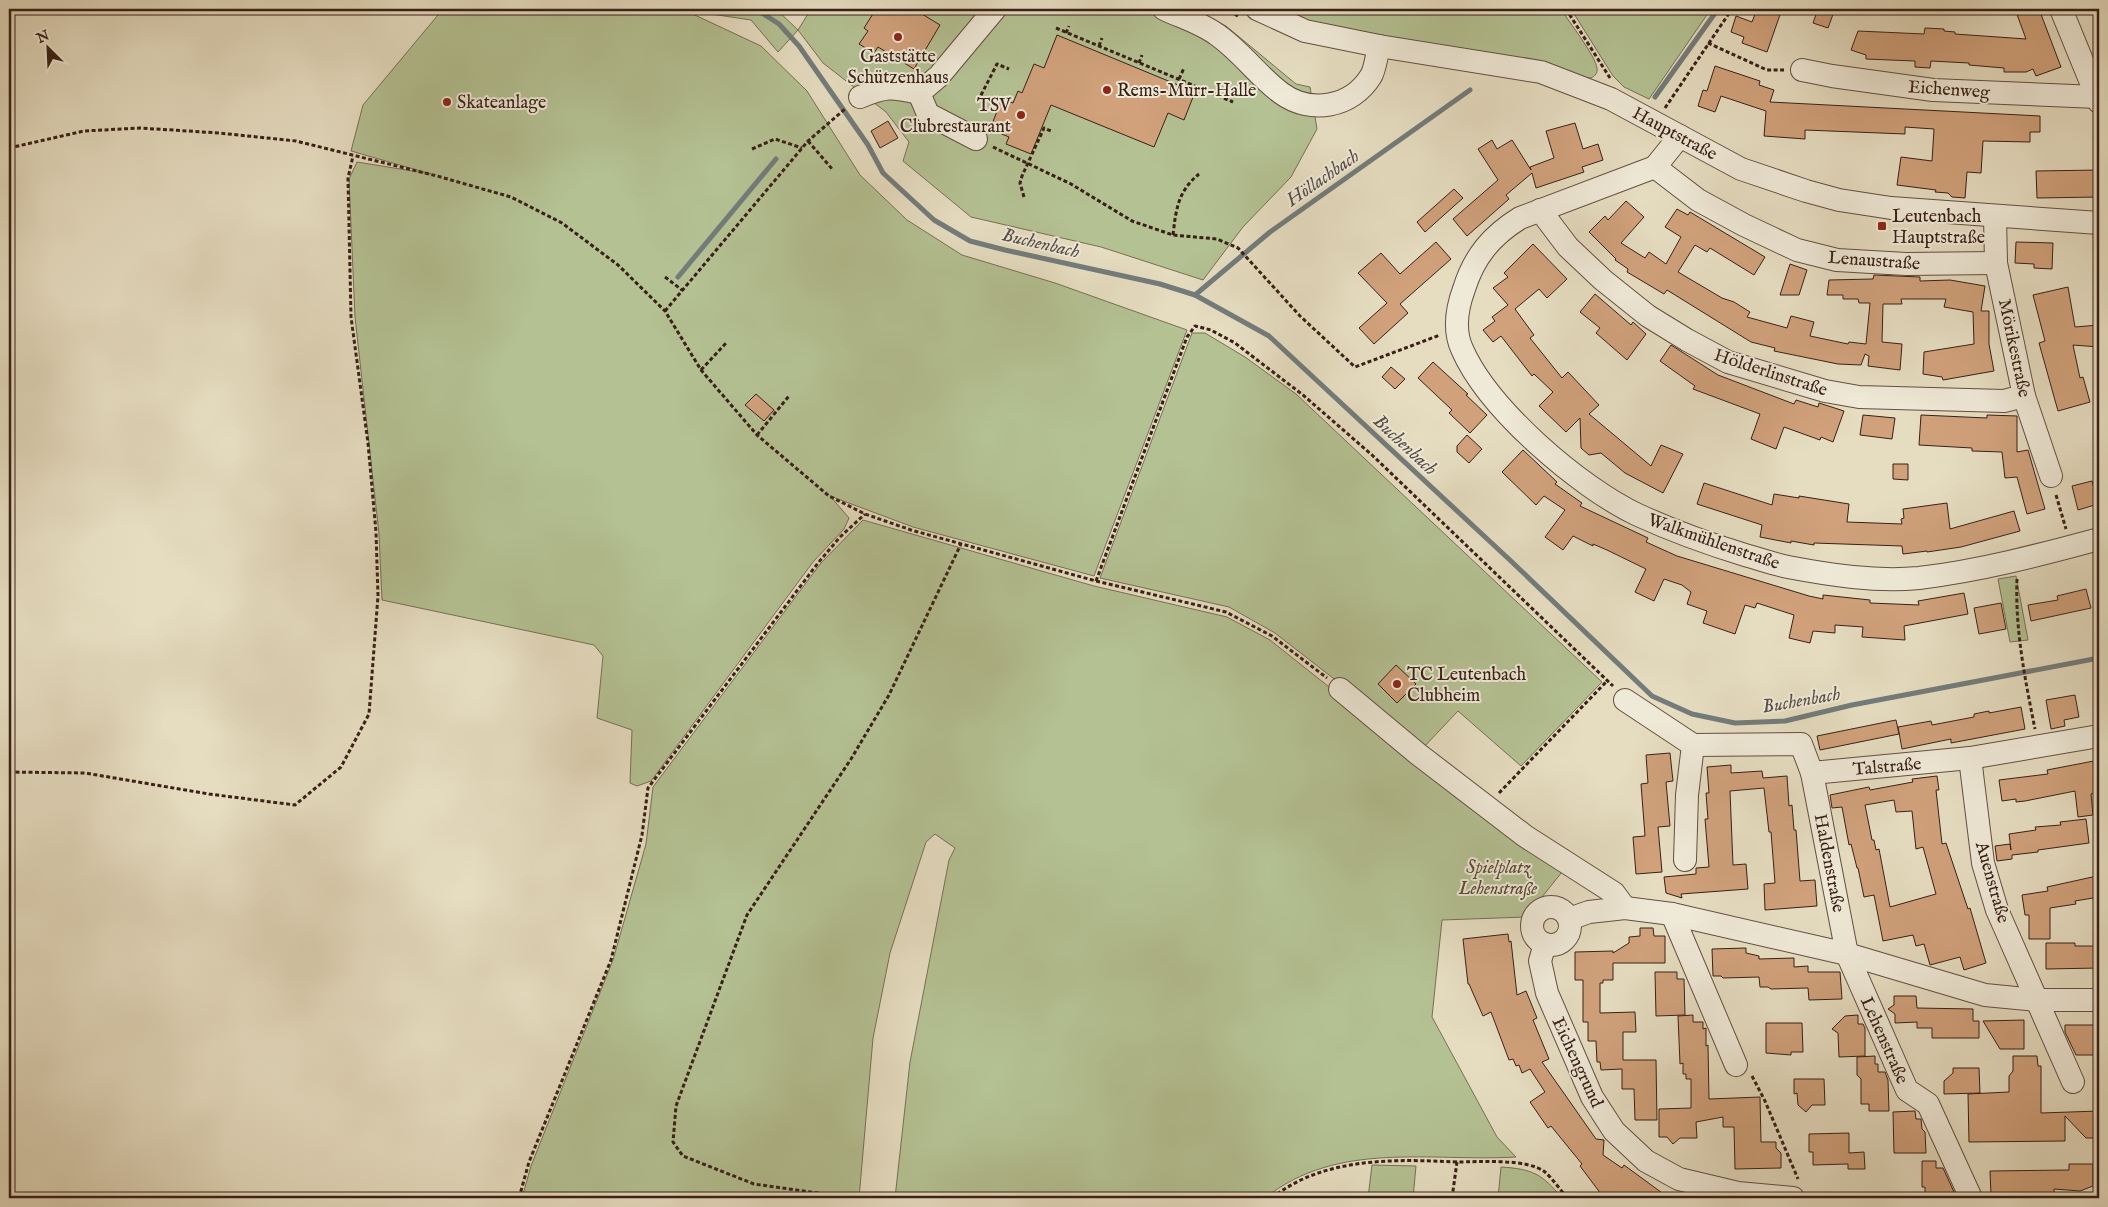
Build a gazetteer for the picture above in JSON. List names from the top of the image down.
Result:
{
  "streets": {
    "street": [
      "Eichenweg",
      "Hauptstraße",
      "Lenaustraße",
      "Mörikestraße",
      "Hölderlinstraße",
      "Walkmühlenstraße",
      "Talstraße",
      "Haldenstraße",
      "Auenstraße",
      "Lehenstraße",
      "Eichengrund"
    ]
  },
  "crossings": [
    ["Hauptstraße", "Mörikestraße"],
    ["Lenaustraße", "Mörikestraße"],
    ["Lenaustraße", "Walkmühlenstraße"],
    ["Mörikestraße", "Hölderlinstraße"],
    ["Hölderlinstraße", "Walkmühlenstraße"],
    ["Talstraße", "Haldenstraße"],
    ["Talstraße", "Auenstraße"],
    ["Haldenstraße", "Lehenstraße"]
  ],
  "water": ["Höllachbach", "Buchenbach"],
  "parks": ["Spielplatz Lehenstraße"],
  "places": {
    "other": [
      "Gaststätte Schützenhaus",
      "Rems-Murr-Halle",
      "Skateanlage",
      "TSV Clubrestaurant",
      "TC Leutenbach Clubheim"
    ],
    "transit": ["Leutenbach Hauptstraße"]
  },
  "north": "top left"
}
